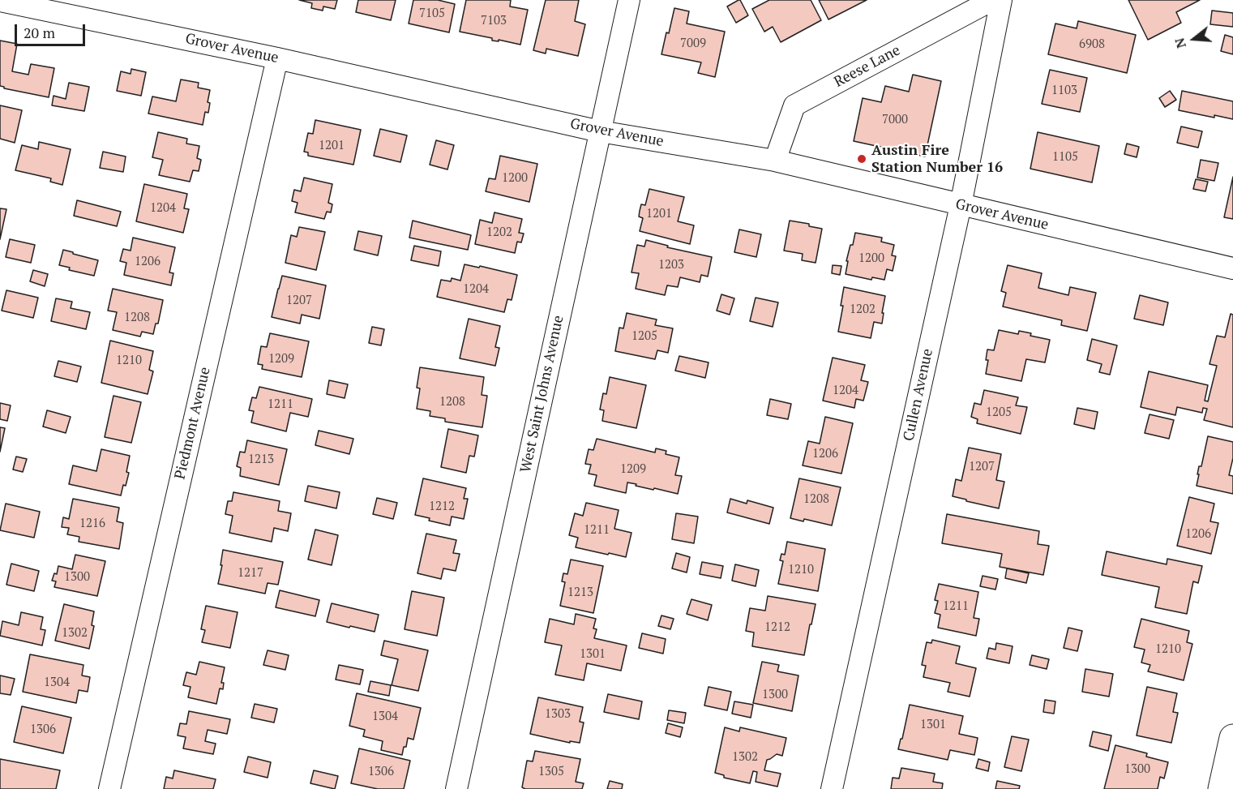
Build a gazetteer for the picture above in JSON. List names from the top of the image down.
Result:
{
  "streets": {
    "street": [
      "Grover Avenue",
      "Reese Lane",
      "West Saint Johns Avenue",
      "Cullen Avenue",
      "Piedmont Avenue"
    ]
  },
  "crossings": [
    ["Grover Avenue", "Reese Lane"],
    ["Grover Avenue", "West Saint Johns Avenue"],
    ["Grover Avenue", "Cullen Avenue"],
    ["Grover Avenue", "Piedmont Avenue"]
  ],
  "places": ["Austin Fire Station Number 16"],
  "house_numbers": [
    "7105",
    "7103",
    "7009",
    "6908",
    "1103",
    "7000",
    "1201",
    "1105",
    "1200",
    "1204",
    "1201",
    "1202",
    "1200",
    "1206",
    "1203",
    "1204",
    "1207",
    "1202",
    "1208",
    "1205",
    "1209",
    "1210",
    "1204",
    "1208",
    "1211",
    "1205",
    "1206",
    "1213",
    "1207",
    "1209",
    "1208",
    "1212",
    "1216",
    "1211",
    "1206",
    "1210",
    "1217",
    "1300",
    "1213",
    "1211",
    "1212",
    "1302",
    "1210",
    "1301",
    "1304",
    "1300",
    "1303",
    "1304",
    "1301",
    "1306",
    "1302",
    "1300",
    "1306",
    "1305"
  ],
  "scale_bar": "20 m",
  "north": "left"
}
